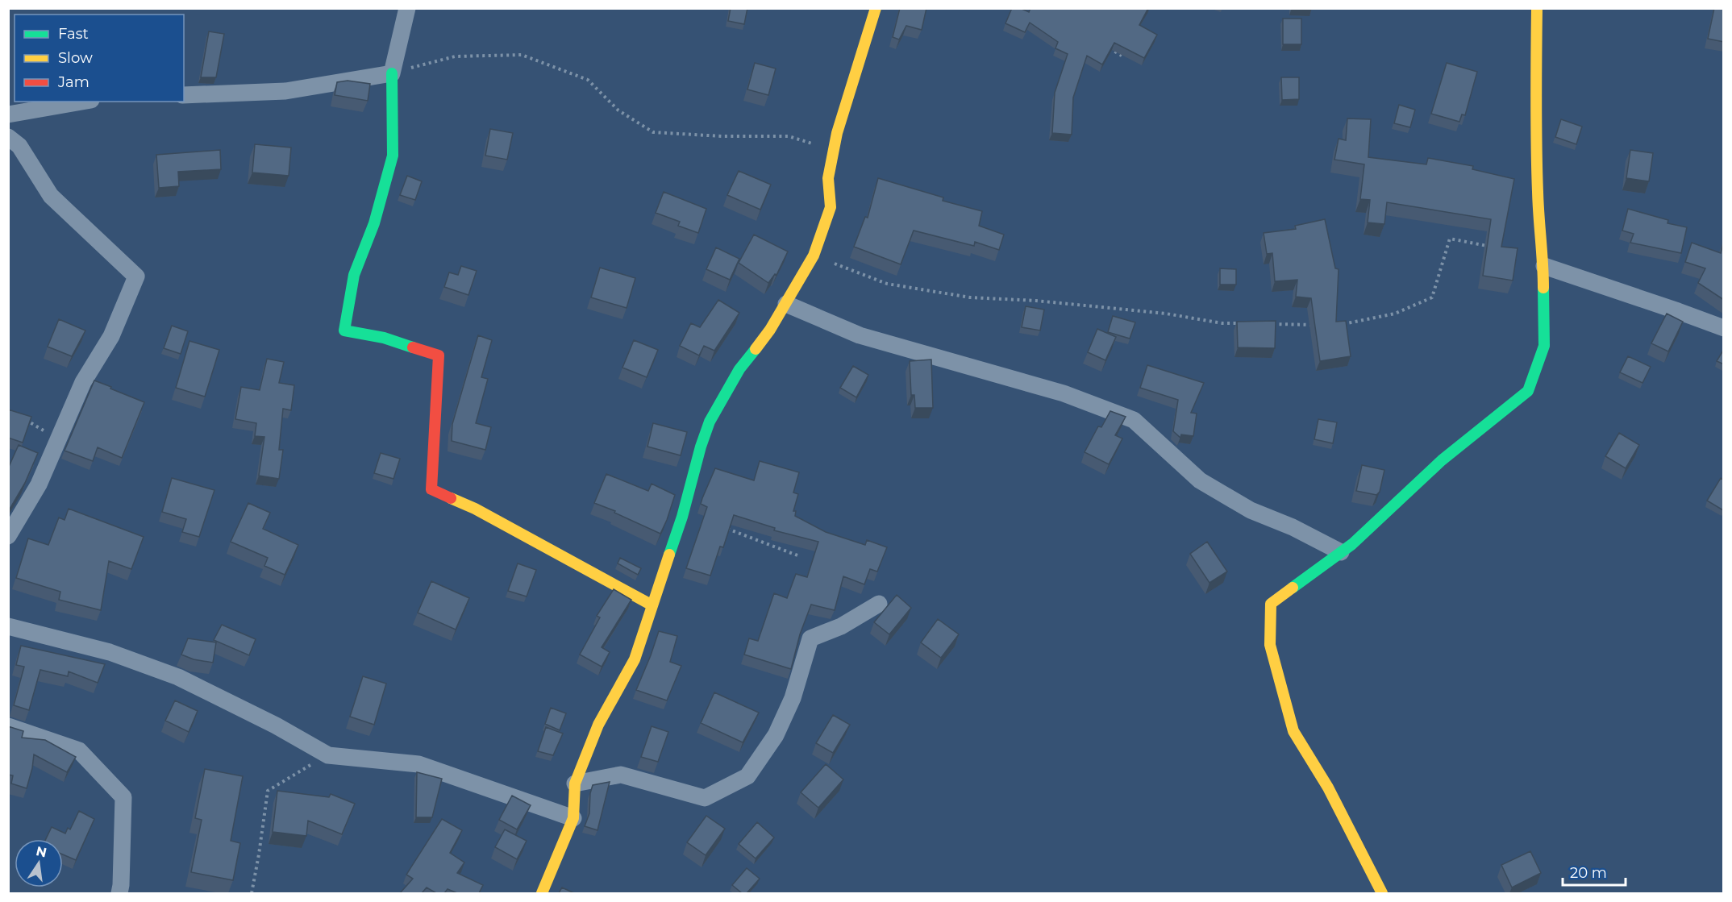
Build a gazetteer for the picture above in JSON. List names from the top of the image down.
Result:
{
  "legend": ["Fast", "Slow", "Jam"],
  "scale_bar": "20 m",
  "north": "top"
}
